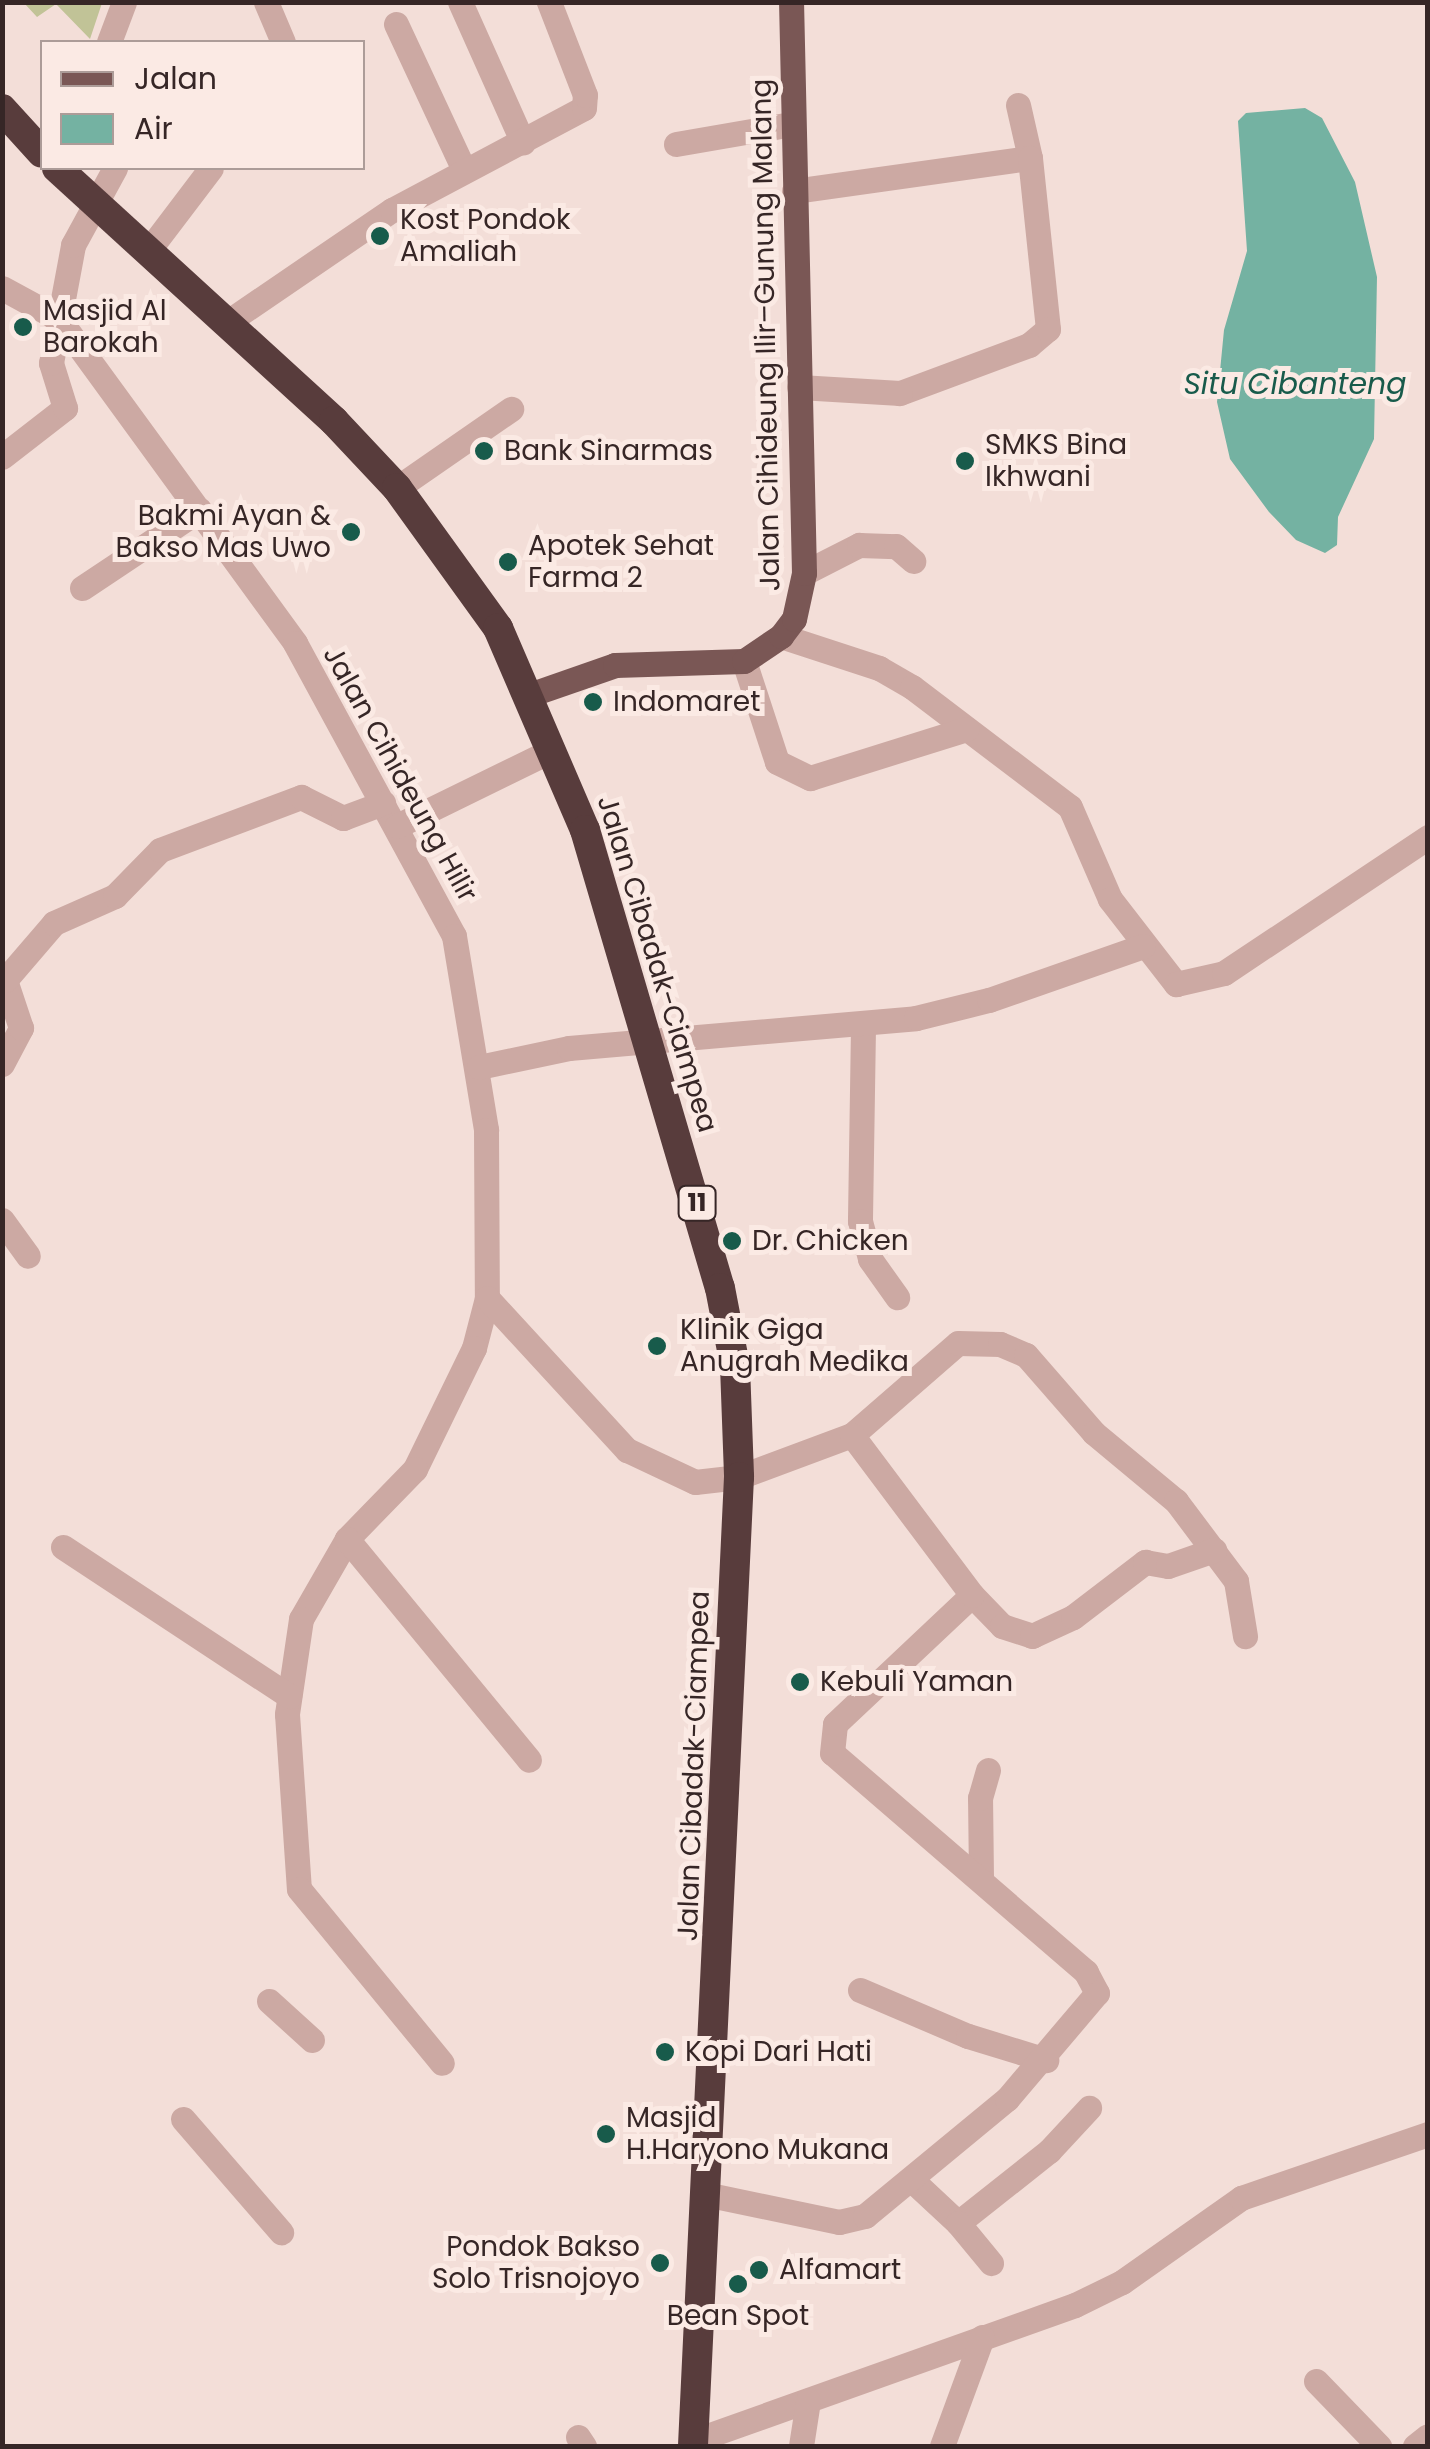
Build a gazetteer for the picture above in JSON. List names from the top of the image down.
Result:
{
  "streets": {
    "highway": ["Jalan Cibadak-Ciampea", "11"],
    "main road": ["Jalan Cihideung Ilir–Gunung Malang"],
    "street": ["Jalan Cihideung Hilir"]
  },
  "water": ["Situ Cibanteng"],
  "places": [
    "Kost Pondok Amaliah",
    "Masjid Al Barokah",
    "Bank Sinarmas",
    "SMKS Bina Ikhwani",
    "Bakmi Ayan & Bakso Mas Uwo",
    "Apotek Sehat Farma 2",
    "Indomaret",
    "Dr. Chicken",
    "Klinik Giga Anugrah Medika",
    "Kebuli Yaman",
    "Kopi Dari Hati",
    "Masjid H.Haryono Mukana",
    "Pondok Bakso Solo Trisnojoyo",
    "Alfamart",
    "Bean Spot"
  ],
  "legend": ["Jalan", "Air"]
}
